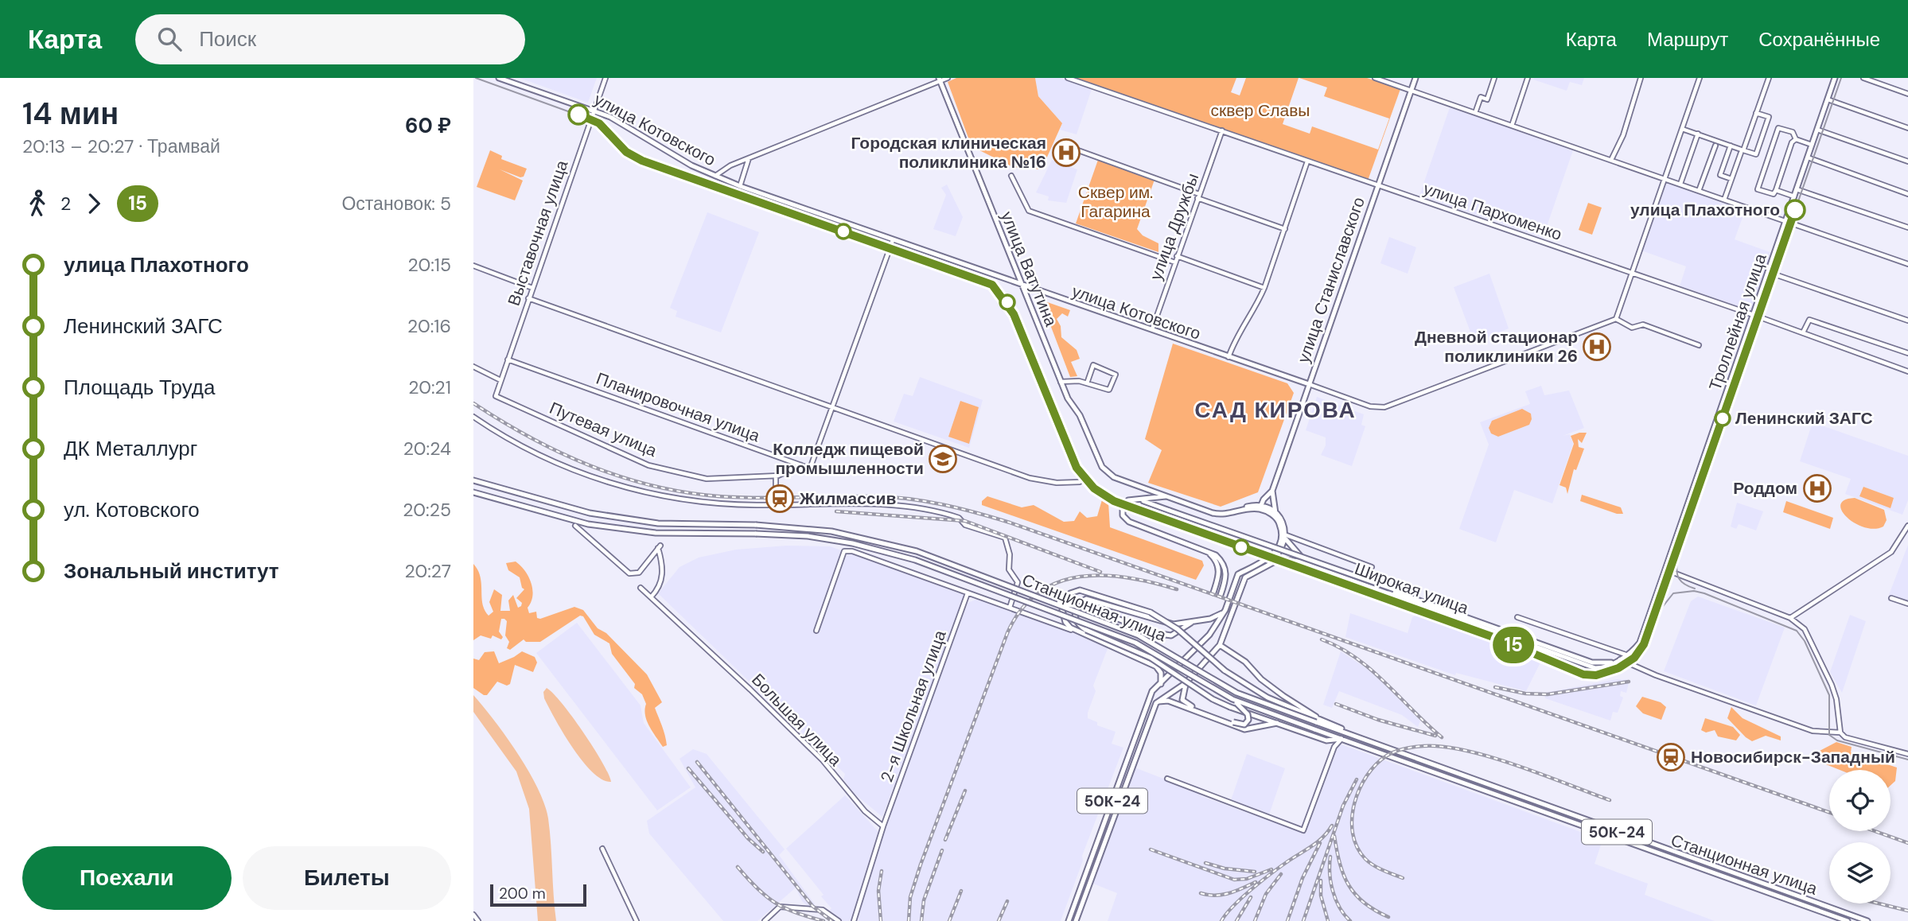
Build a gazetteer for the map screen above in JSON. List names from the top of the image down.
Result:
{
  "streets": {
    "main road": [
      "улица Котовского",
      "улица Ватутина",
      "улица Станиславского",
      "Троллейная улица",
      "Широкая улица",
      "Станционная улица",
      "50К-24"
    ],
    "street": [
      "улица Пархоменко",
      "улица Дружбы",
      "Выставочная улица",
      "Планировочная улица",
      "Путевая улица",
      "2-я Школьная улица",
      "Большая улица"
    ]
  },
  "crossings": [
    ["улица Котовского", "улица Дружбы"],
    ["улица Котовского", "Выставочная улица"],
    ["улица Котовского", "улица Ватутина"],
    ["улица Котовского", "улица Станиславского"],
    ["улица Пархоменко", "улица Дружбы"],
    ["улица Пархоменко", "улица Станиславского"],
    ["улица Пархоменко", "Троллейная улица"],
    ["Выставочная улица", "Планировочная улица"],
    ["Выставочная улица", "Путевая улица"],
    ["Троллейная улица", "Широкая улица"],
    ["Планировочная улица", "Путевая улица"],
    ["Станционная улица", "2-я Школьная улица"],
    ["Станционная улица", "50К-24"],
    ["2-я Школьная улица", "Большая улица"]
  ],
  "districts": ["САД КИРОВА"],
  "parks": ["сквер Славы", "Сквер им. Гагарина"],
  "places": {
    "hospital": ["Городская клиническая поликлиника №16", "Дневной стационар поликлиники 26", "Роддом"],
    "other": ["улица Плахотного", "Ленинский ЗАГС"],
    "school or university": ["Колледж пищевой промышленности"],
    "station": ["Жилмассив", "Новосибирск-Западный"]
  },
  "lines": ["tram line 15"],
  "scale_bar": "200 m",
  "page": {
    "header": "Карта",
    "search": "Поиск",
    "nav": ["Карта", "Маршрут", "Сохранённые"],
    "heading": ["14 мин", "20:13 – 20:27 · Трамвай", "60 ₽"],
    "on_map": "15",
    "legs": ["2", "15", "Остановок: 5"],
    "list": [
      {
        "name": "улица Плахотного",
        "value": "20:15"
      },
      {
        "name": "Ленинский ЗАГС",
        "value": "20:16"
      },
      {
        "name": "Площадь Труда",
        "value": "20:21"
      },
      {
        "name": "ДК Металлург",
        "value": "20:24"
      },
      {
        "name": "ул. Котовского",
        "value": "20:25"
      },
      {
        "name": "Зональный институт",
        "value": "20:27"
      }
    ],
    "buttons": ["Поехали", "Билеты"],
    "scale": "200 m"
  }
}
